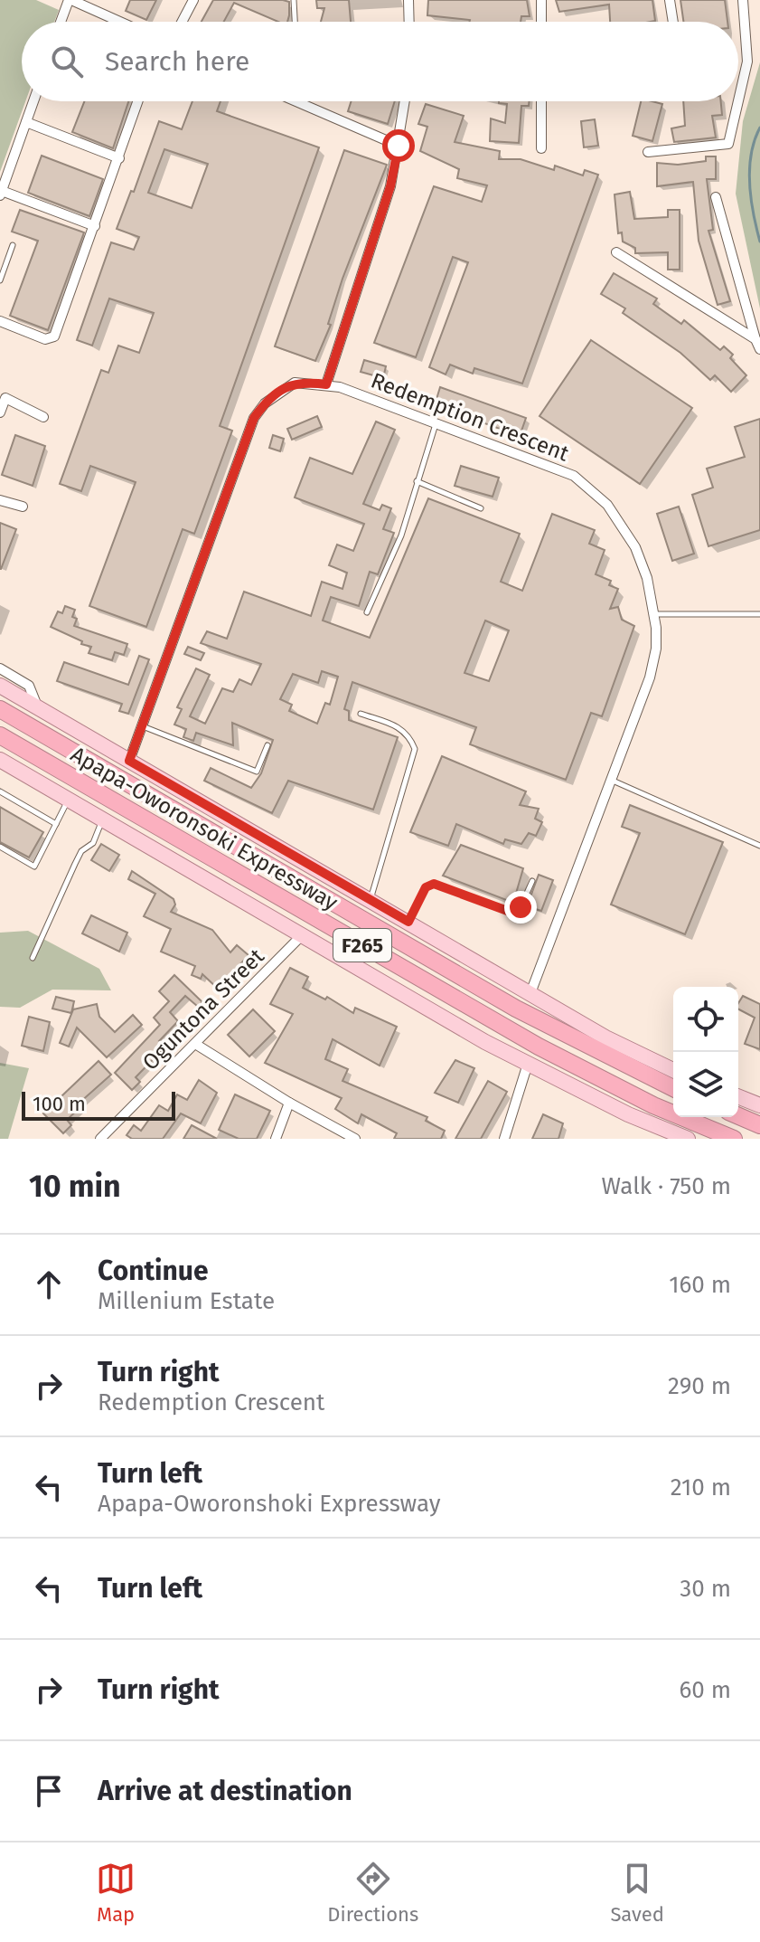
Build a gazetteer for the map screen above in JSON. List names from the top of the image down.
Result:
{
  "streets": {
    "highway": ["Apapa-Oworonsoki Expressway", "F265"],
    "street": ["Redemption Crescent", "Oguntona Street"]
  },
  "crossings": [
    ["Apapa-Oworonsoki Expressway", "Oguntona Street"]
  ],
  "scale_bar": "100 m",
  "page": {
    "search": "Search here",
    "scale": "100 m",
    "heading": ["10 min", "Walk · 750 m"],
    "list": [
      ["Continue", "Millenium Estate", "160 m"],
      ["Turn right", "Redemption Crescent", "290 m"],
      ["Turn left", "Apapa-Oworonshoki Expressway", "210 m"],
      ["Turn left", "30 m"],
      ["Turn right", "60 m"],
      "Arrive at destination"
    ],
    "nav": ["Map", "Directions", "Saved"]
  }
}
